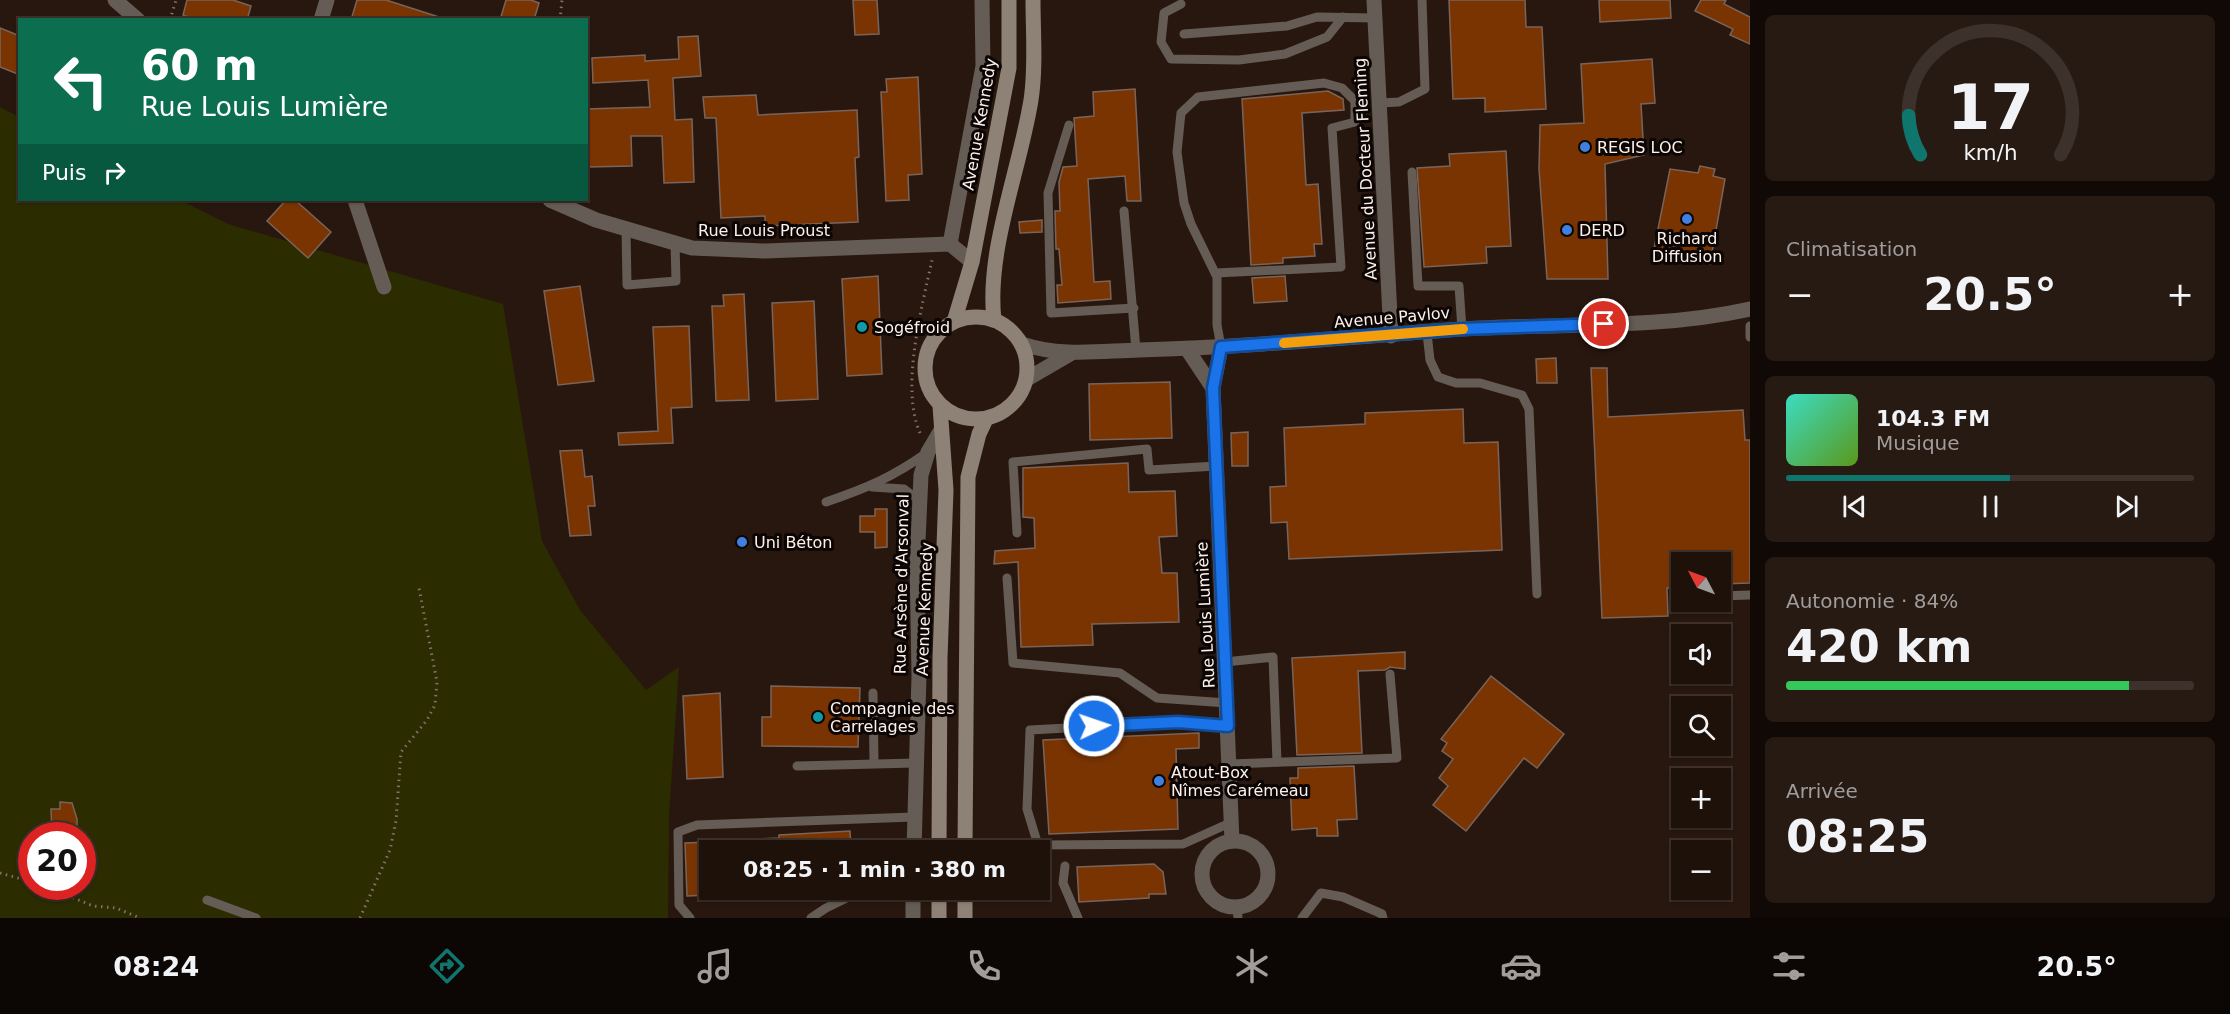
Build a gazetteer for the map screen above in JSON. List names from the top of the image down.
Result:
{
  "streets": {
    "main road": ["Avenue Kennedy"],
    "street": [
      "Avenue du Docteur Fleming",
      "Rue Louis Proust",
      "Avenue Pavlov",
      "Rue Arsène d'Arsonval",
      "Rue Louis Lumière"
    ]
  },
  "crossings": [
    ["Avenue Kennedy", "Avenue Pavlov"],
    ["Avenue Kennedy", "Rue Arsène d'Arsonval"],
    ["Avenue du Docteur Fleming", "Avenue Pavlov"],
    ["Avenue Pavlov", "Rue Louis Lumière"]
  ],
  "places": [
    "REGIS LOC",
    "Richard Diffusion",
    "DERD",
    "Sogéfroid",
    "Uni Béton",
    "Compagnie des Carrelages",
    "Atout-Box Nîmes Carémeau"
  ],
  "north": "top left",
  "page": {
    "turn": ["60 m", "Rue Louis Lumière"],
    "then": "Puis",
    "tile": [
      "Climatisation",
      ["Autonomie · 84%", "420 km"],
      ["Arrivée", "08:25"]
    ],
    "heat": ["−", "20.5°", "+"],
    "song": ["104.3 FM", "Musique"],
    "map_buttons": ["+", "−"],
    "limit": "20",
    "trip": "08:25 · 1 min · 380 m",
    "tabs": ["08:24", "20.5°"],
    "gauge": ["17", "km/h"]
  }
}
